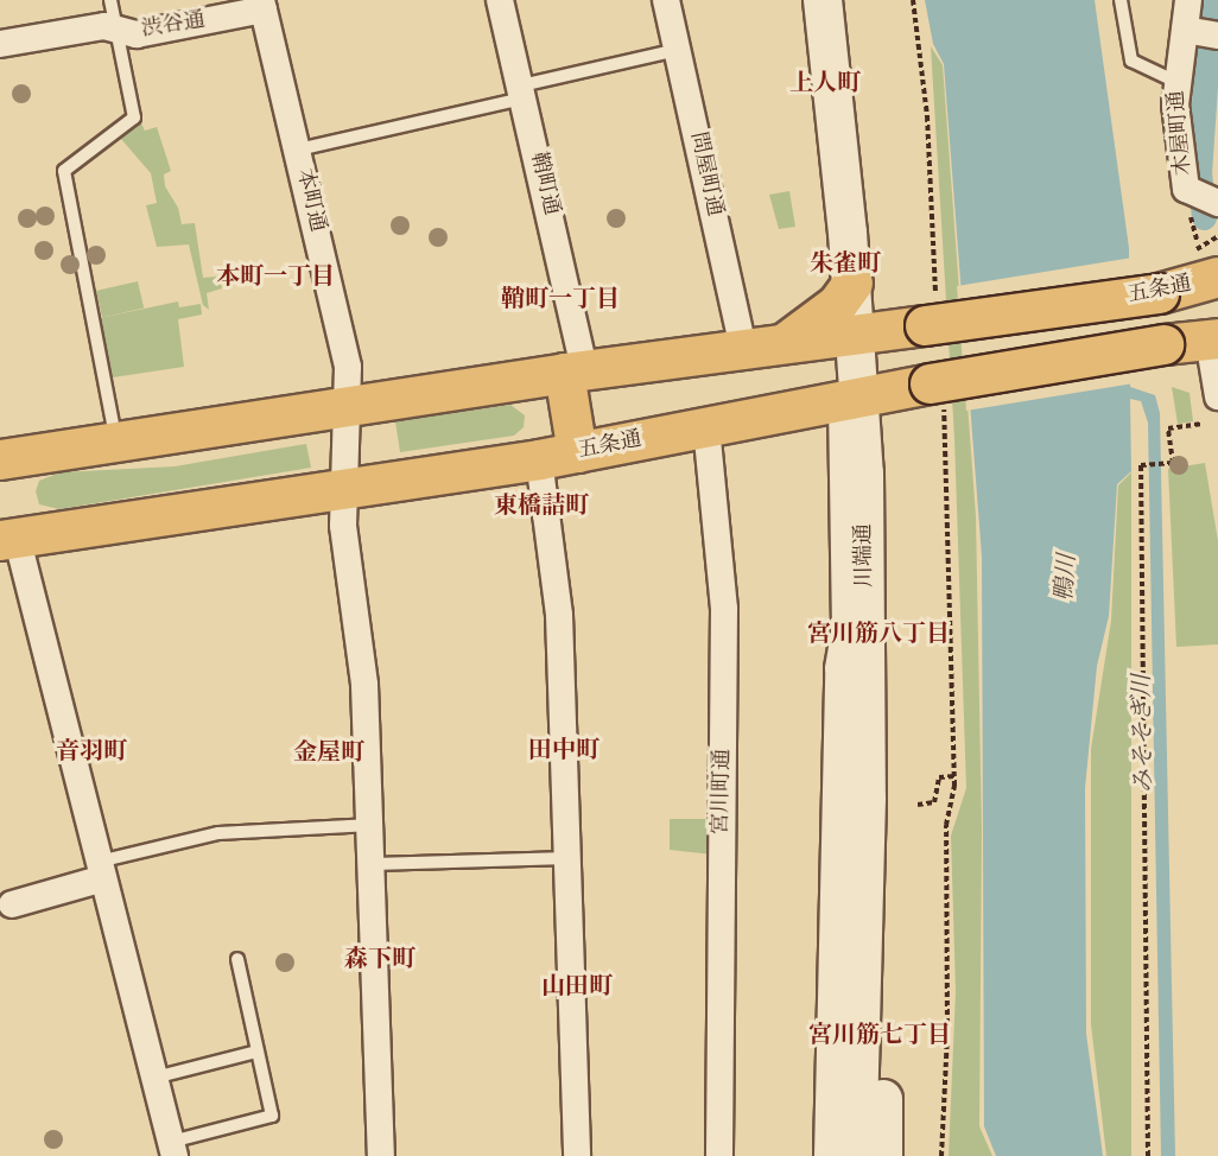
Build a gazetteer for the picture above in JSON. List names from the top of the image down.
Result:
{
  "streets": {
    "highway": ["五条通"],
    "street": [
      "渋谷通",
      "木屋町通",
      "問屋町通",
      "鞘町通",
      "本町通",
      "川端通",
      "宮川町通"
    ]
  },
  "crossings": [
    ["渋谷通", "本町通"],
    ["問屋町通", "五条通"],
    ["鞘町通", "五条通"],
    ["本町通", "五条通"],
    ["五条通", "川端通"],
    ["五条通", "宮川町通"]
  ],
  "districts": [
    "上人町",
    "朱雀町",
    "本町一丁目",
    "鞘町一丁目",
    "東橋詰町",
    "宮川筋八丁目",
    "田中町",
    "音羽町",
    "金屋町",
    "森下町",
    "山田町",
    "宮川筋七丁目"
  ],
  "water": ["鴨川", "みそそぎ川"]
}
